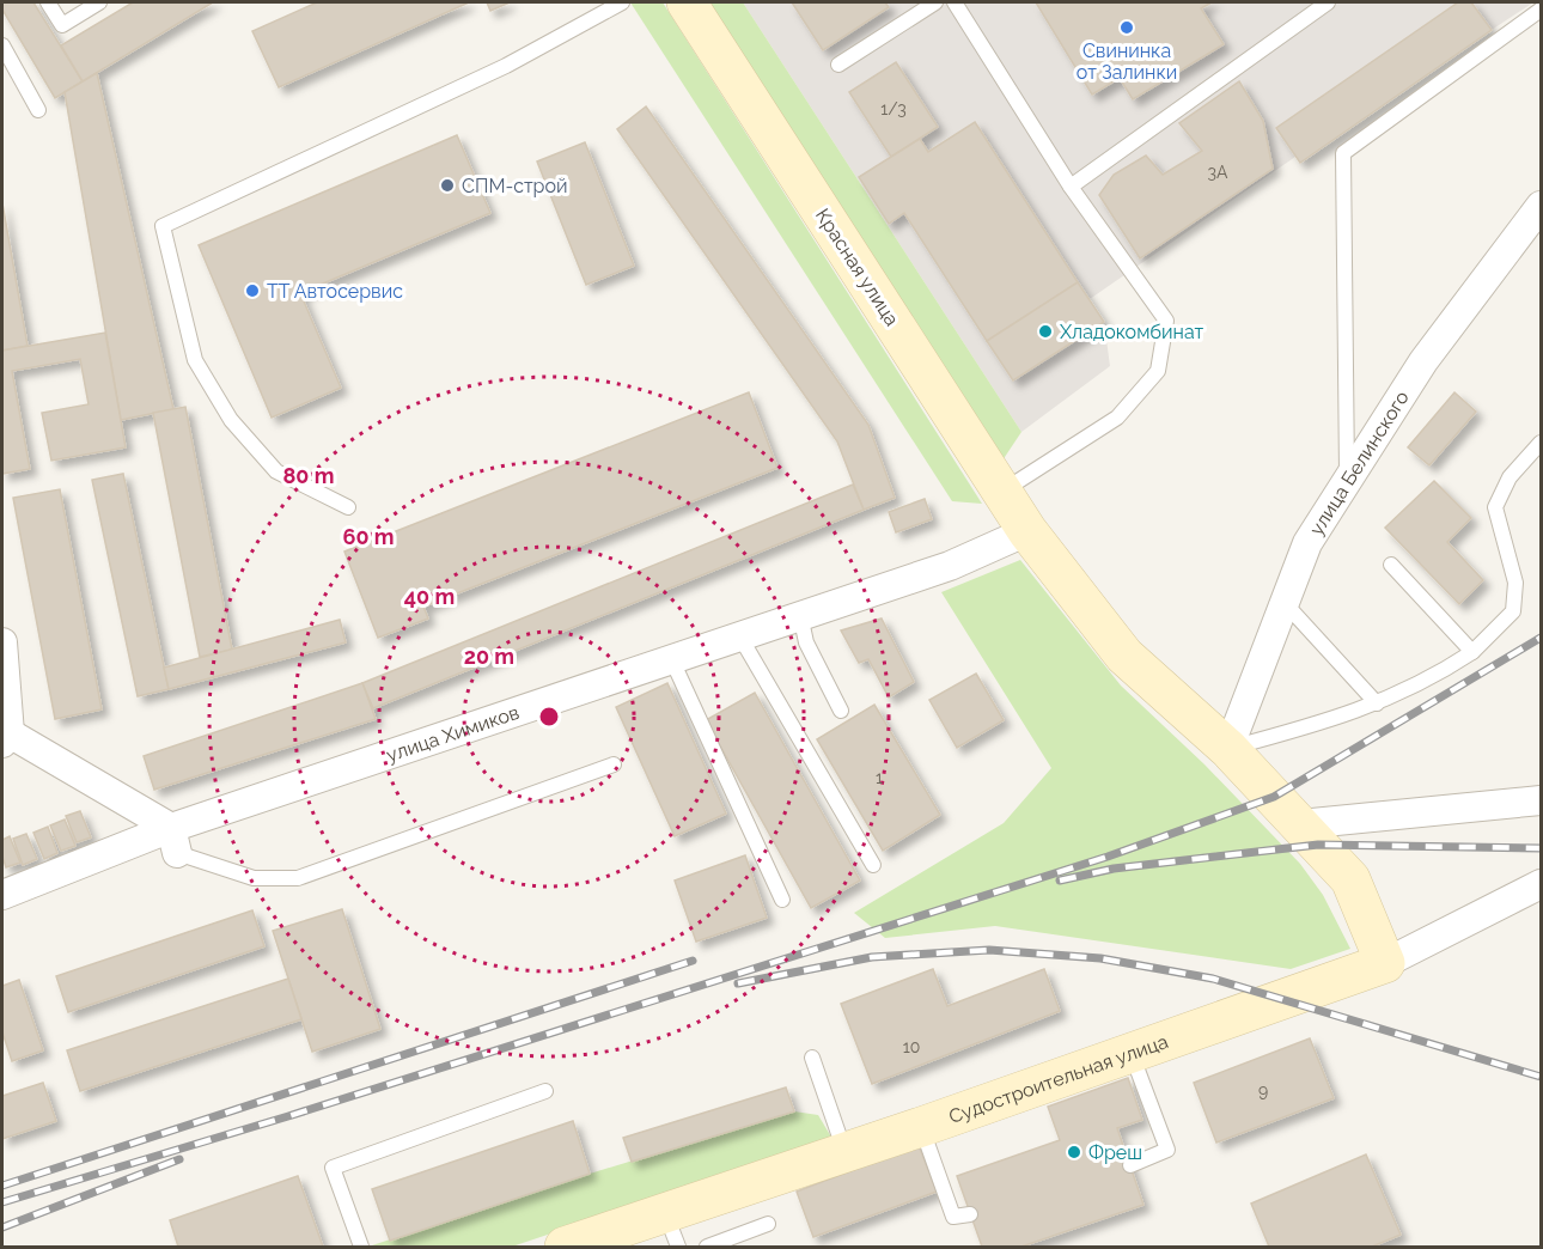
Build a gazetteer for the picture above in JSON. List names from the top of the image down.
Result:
{
  "streets": {
    "main road": ["Красная улица", "Судостроительная улица"],
    "street": ["улица Белинского", "улица Химиков"]
  },
  "crossings": [
    ["Красная улица", "улица Белинского"],
    ["Красная улица", "улица Химиков"],
    ["Красная улица", "Судостроительная улица"]
  ],
  "places": [
    "Свининка от Залинки",
    "СПМ-строй",
    "ТТ Автосервис",
    "Хладокомбинат",
    "Фреш"
  ],
  "house_numbers": [
    "1/3",
    "3А",
    "1",
    "10",
    "9"
  ],
  "rings": [
    "80 m",
    "60 m",
    "40 m",
    "20 m"
  ]
}
